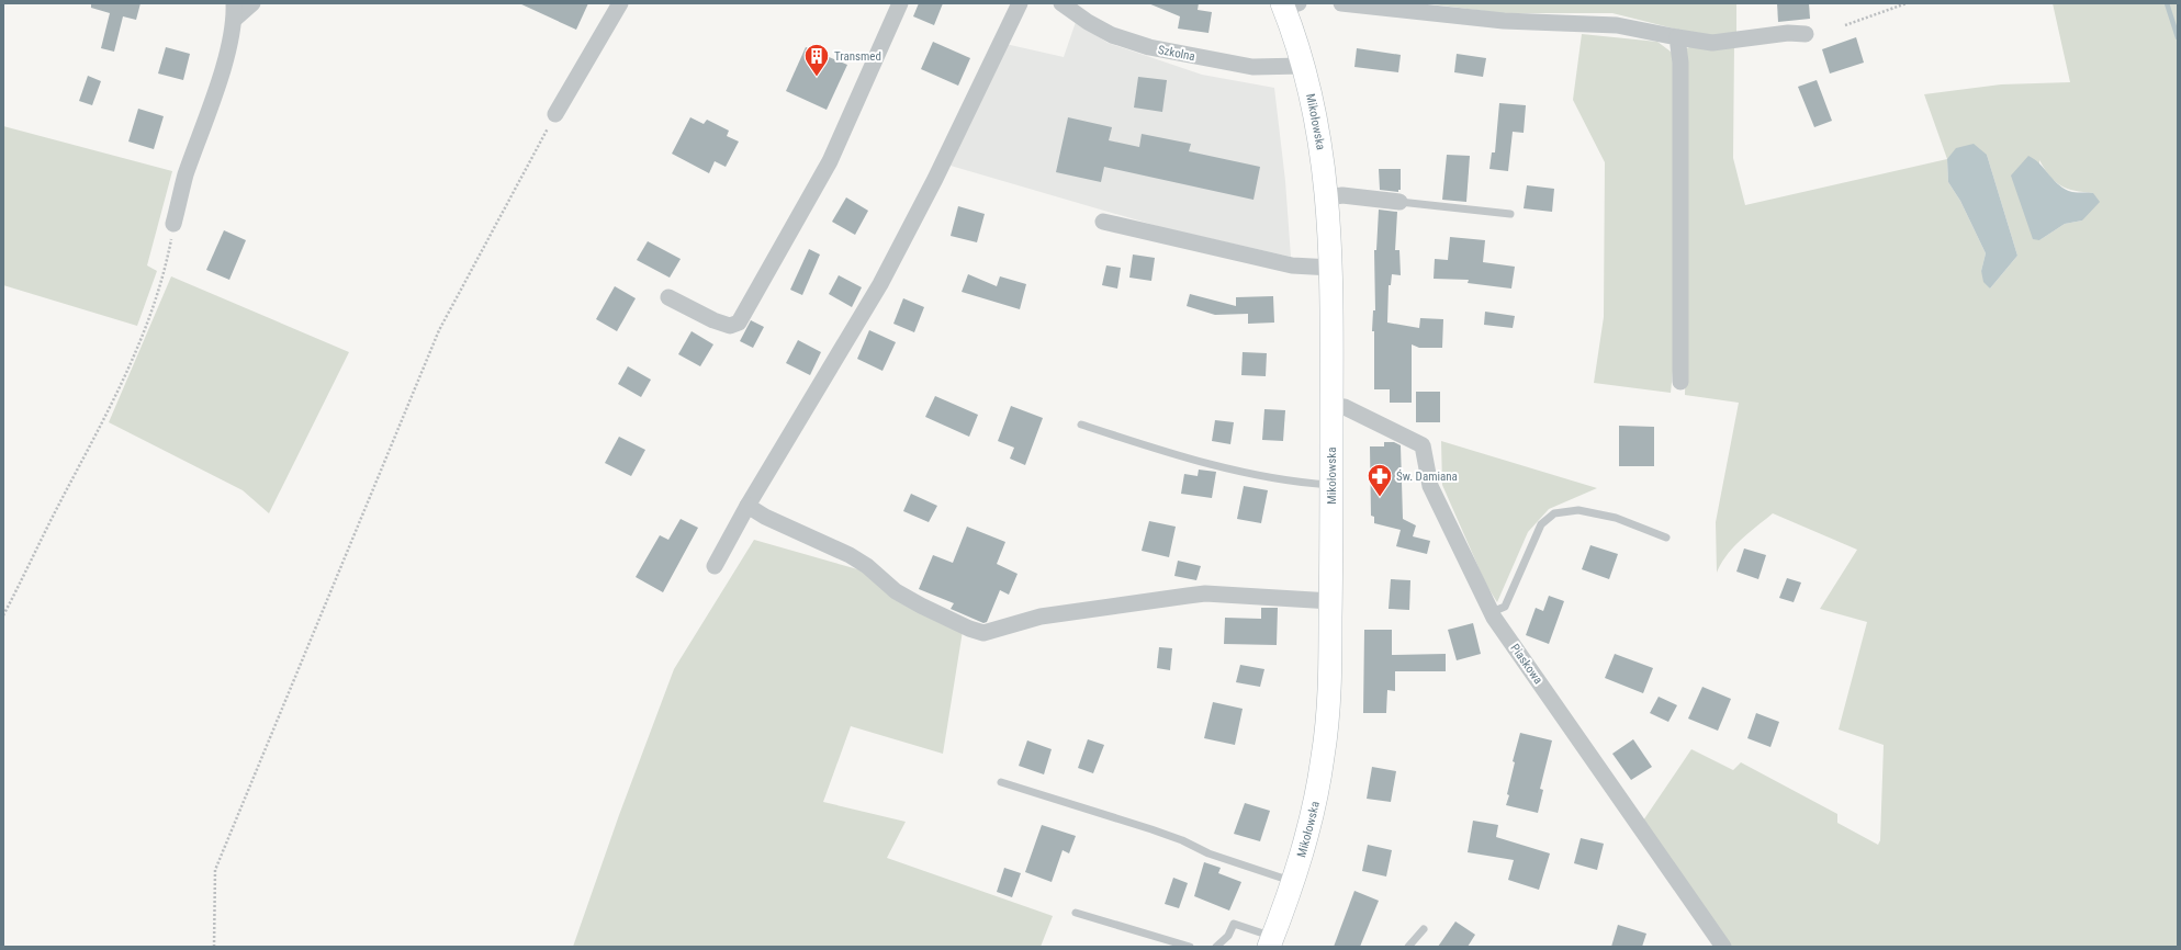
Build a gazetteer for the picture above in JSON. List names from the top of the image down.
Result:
{
  "streets": {
    "main road": ["Mikołowska"],
    "street": ["Szkolna", "Piaskowa"]
  },
  "crossings": [
    ["Szkolna", "Mikołowska"],
    ["Mikołowska", "Piaskowa"]
  ],
  "places": {
    "building": ["Transmed"],
    "pharmacy": ["Św. Damiana"]
  }
}
